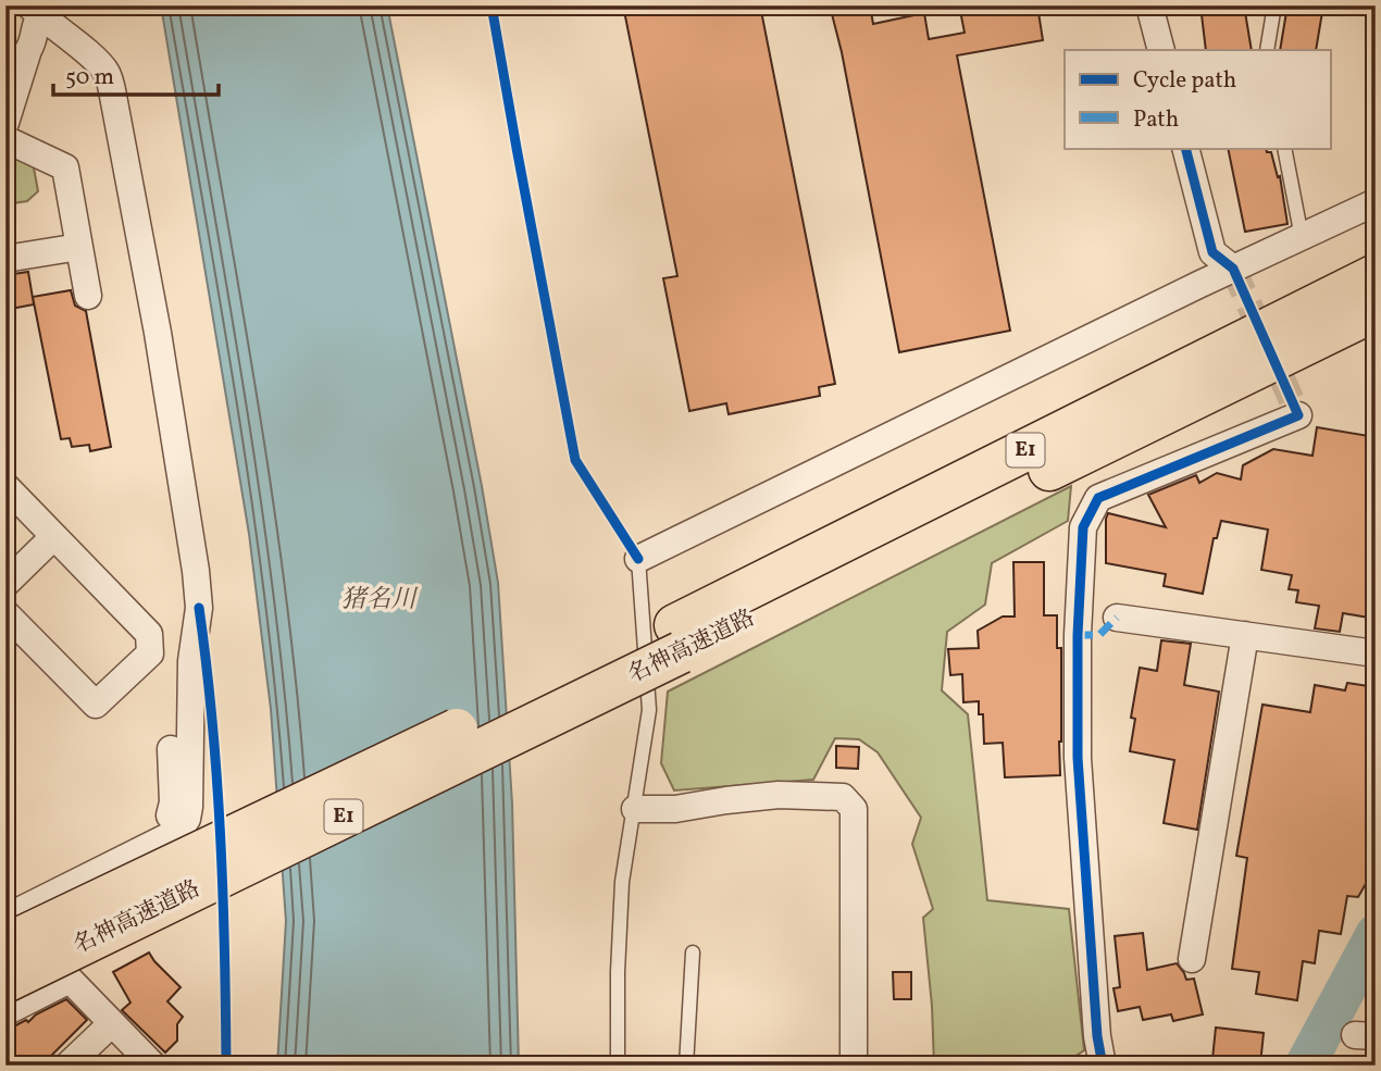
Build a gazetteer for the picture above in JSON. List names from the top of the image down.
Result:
{
  "streets": {
    "highway": ["E1", "名神高速道路"]
  },
  "water": ["猪名川"],
  "legend": ["Cycle path", "Path"],
  "scale_bar": "50 m"
}
